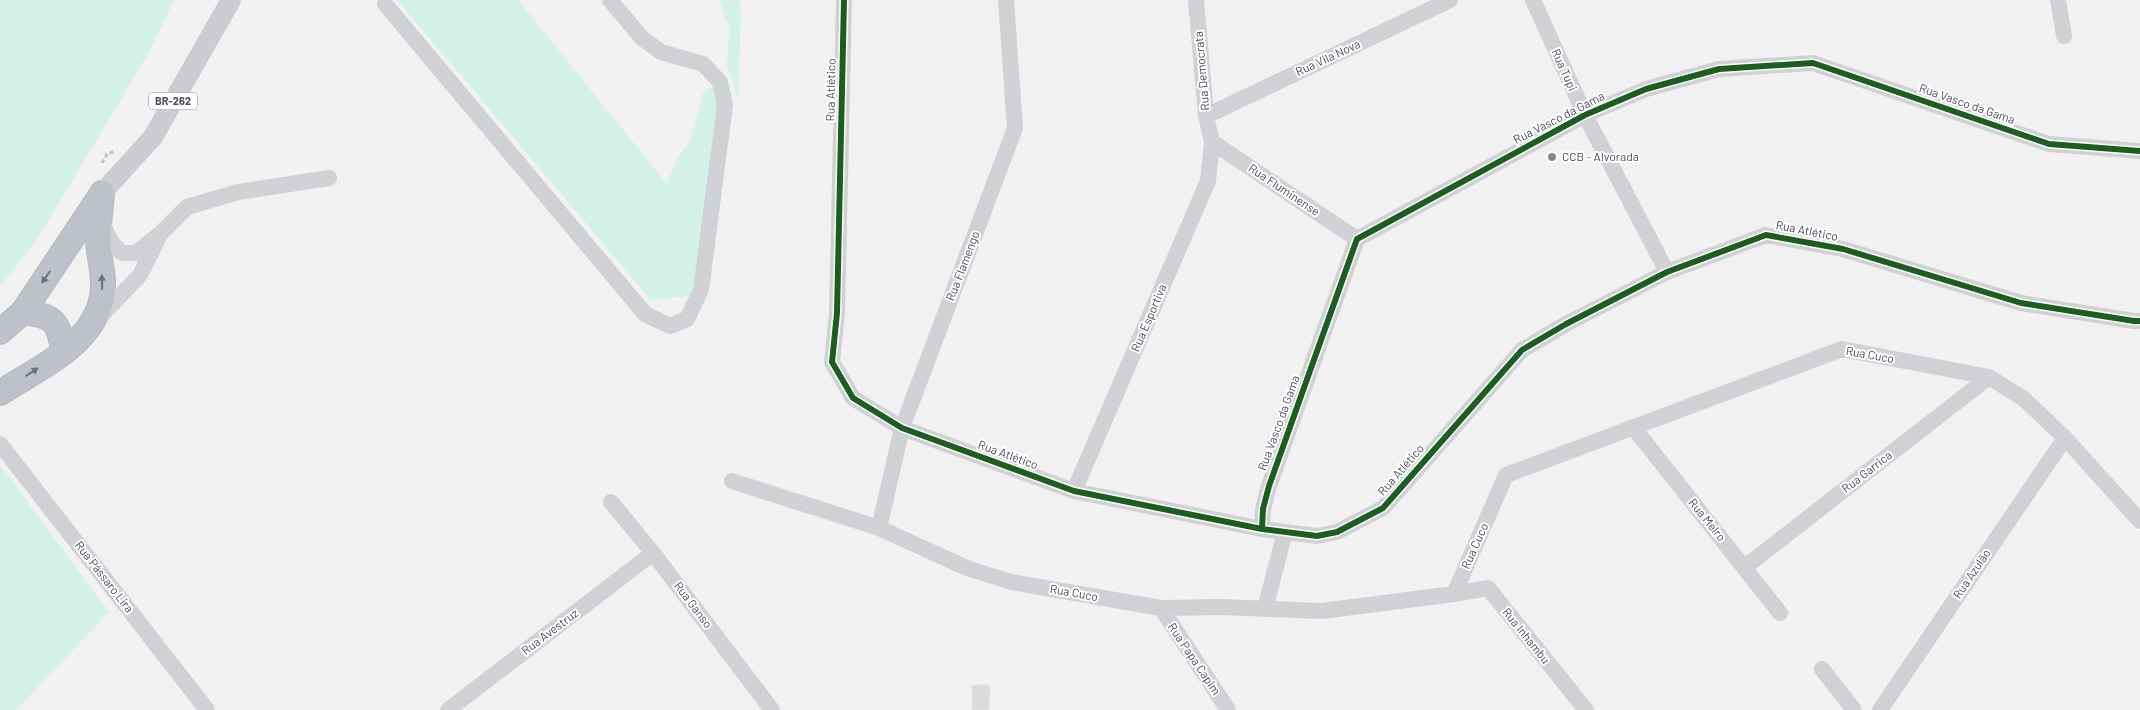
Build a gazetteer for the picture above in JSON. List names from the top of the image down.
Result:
{
  "streets": {
    "highway": ["BR-262"],
    "street": [
      "Rua Vila Nova",
      "Rua Tupi",
      "Rua Democrata",
      "Rua Atlético",
      "Rua Vasco da Gama",
      "Rua Fluminense",
      "Rua Flamengo",
      "Rua Esportiva",
      "Rua Cuco",
      "Rua Garrica",
      "Rua Melro",
      "Rua Azulão",
      "Rua Pássaro Lira",
      "Rua Ganso",
      "Rua Avestruz",
      "Rua Inhambu",
      "Rua Papa Capim"
    ]
  },
  "crossings": [
    ["Rua Vila Nova", "Rua Democrata"],
    ["Rua Tupi", "Rua Atlético"],
    ["Rua Tupi", "Rua Vasco da Gama"],
    ["Rua Democrata", "Rua Fluminense"],
    ["Rua Democrata", "Rua Esportiva"],
    ["Rua Atlético", "Rua Vasco da Gama"],
    ["Rua Atlético", "Rua Flamengo"],
    ["Rua Atlético", "Rua Esportiva"],
    ["Rua Vasco da Gama", "Rua Fluminense"],
    ["Rua Fluminense", "Rua Esportiva"],
    ["Rua Flamengo", "Rua Cuco"],
    ["Rua Cuco", "Rua Garrica"],
    ["Rua Cuco", "Rua Melro"],
    ["Rua Cuco", "Rua Azulão"],
    ["Rua Cuco", "Rua Inhambu"],
    ["Rua Cuco", "Rua Papa Capim"],
    ["Rua Garrica", "Rua Melro"],
    ["Rua Ganso", "Rua Avestruz"]
  ],
  "places": ["CCB - Alvorada"]
}
